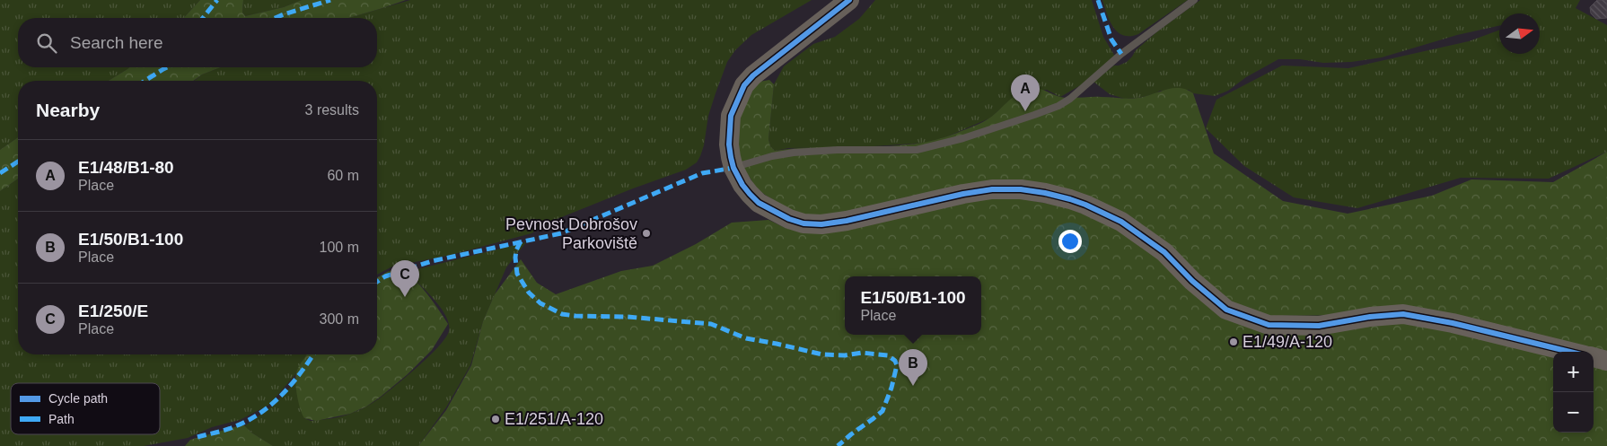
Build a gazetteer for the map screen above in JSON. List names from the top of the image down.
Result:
{
  "places": ["Pevnost Dobrošov Parkoviště", "E1/49/A-120", "E1/251/A-120"],
  "legend": ["Cycle path", "Path"],
  "north": "right",
  "page": {
    "search": "Search here",
    "pins": ["A", "C", "B"],
    "heading": ["Nearby", "3 results"],
    "list": [
      {
        "mark": "A",
        "name": "E1/48/B1-80",
        "note": "Place",
        "value": "60 m"
      },
      {
        "mark": "B",
        "name": "E1/50/B1-100",
        "note": "Place",
        "value": "100 m"
      },
      {
        "mark": "C",
        "name": "E1/250/E",
        "note": "Place",
        "value": "300 m"
      }
    ],
    "popup": ["E1/50/B1-100", "Place"],
    "map_buttons": ["+", "−"]
  }
}
